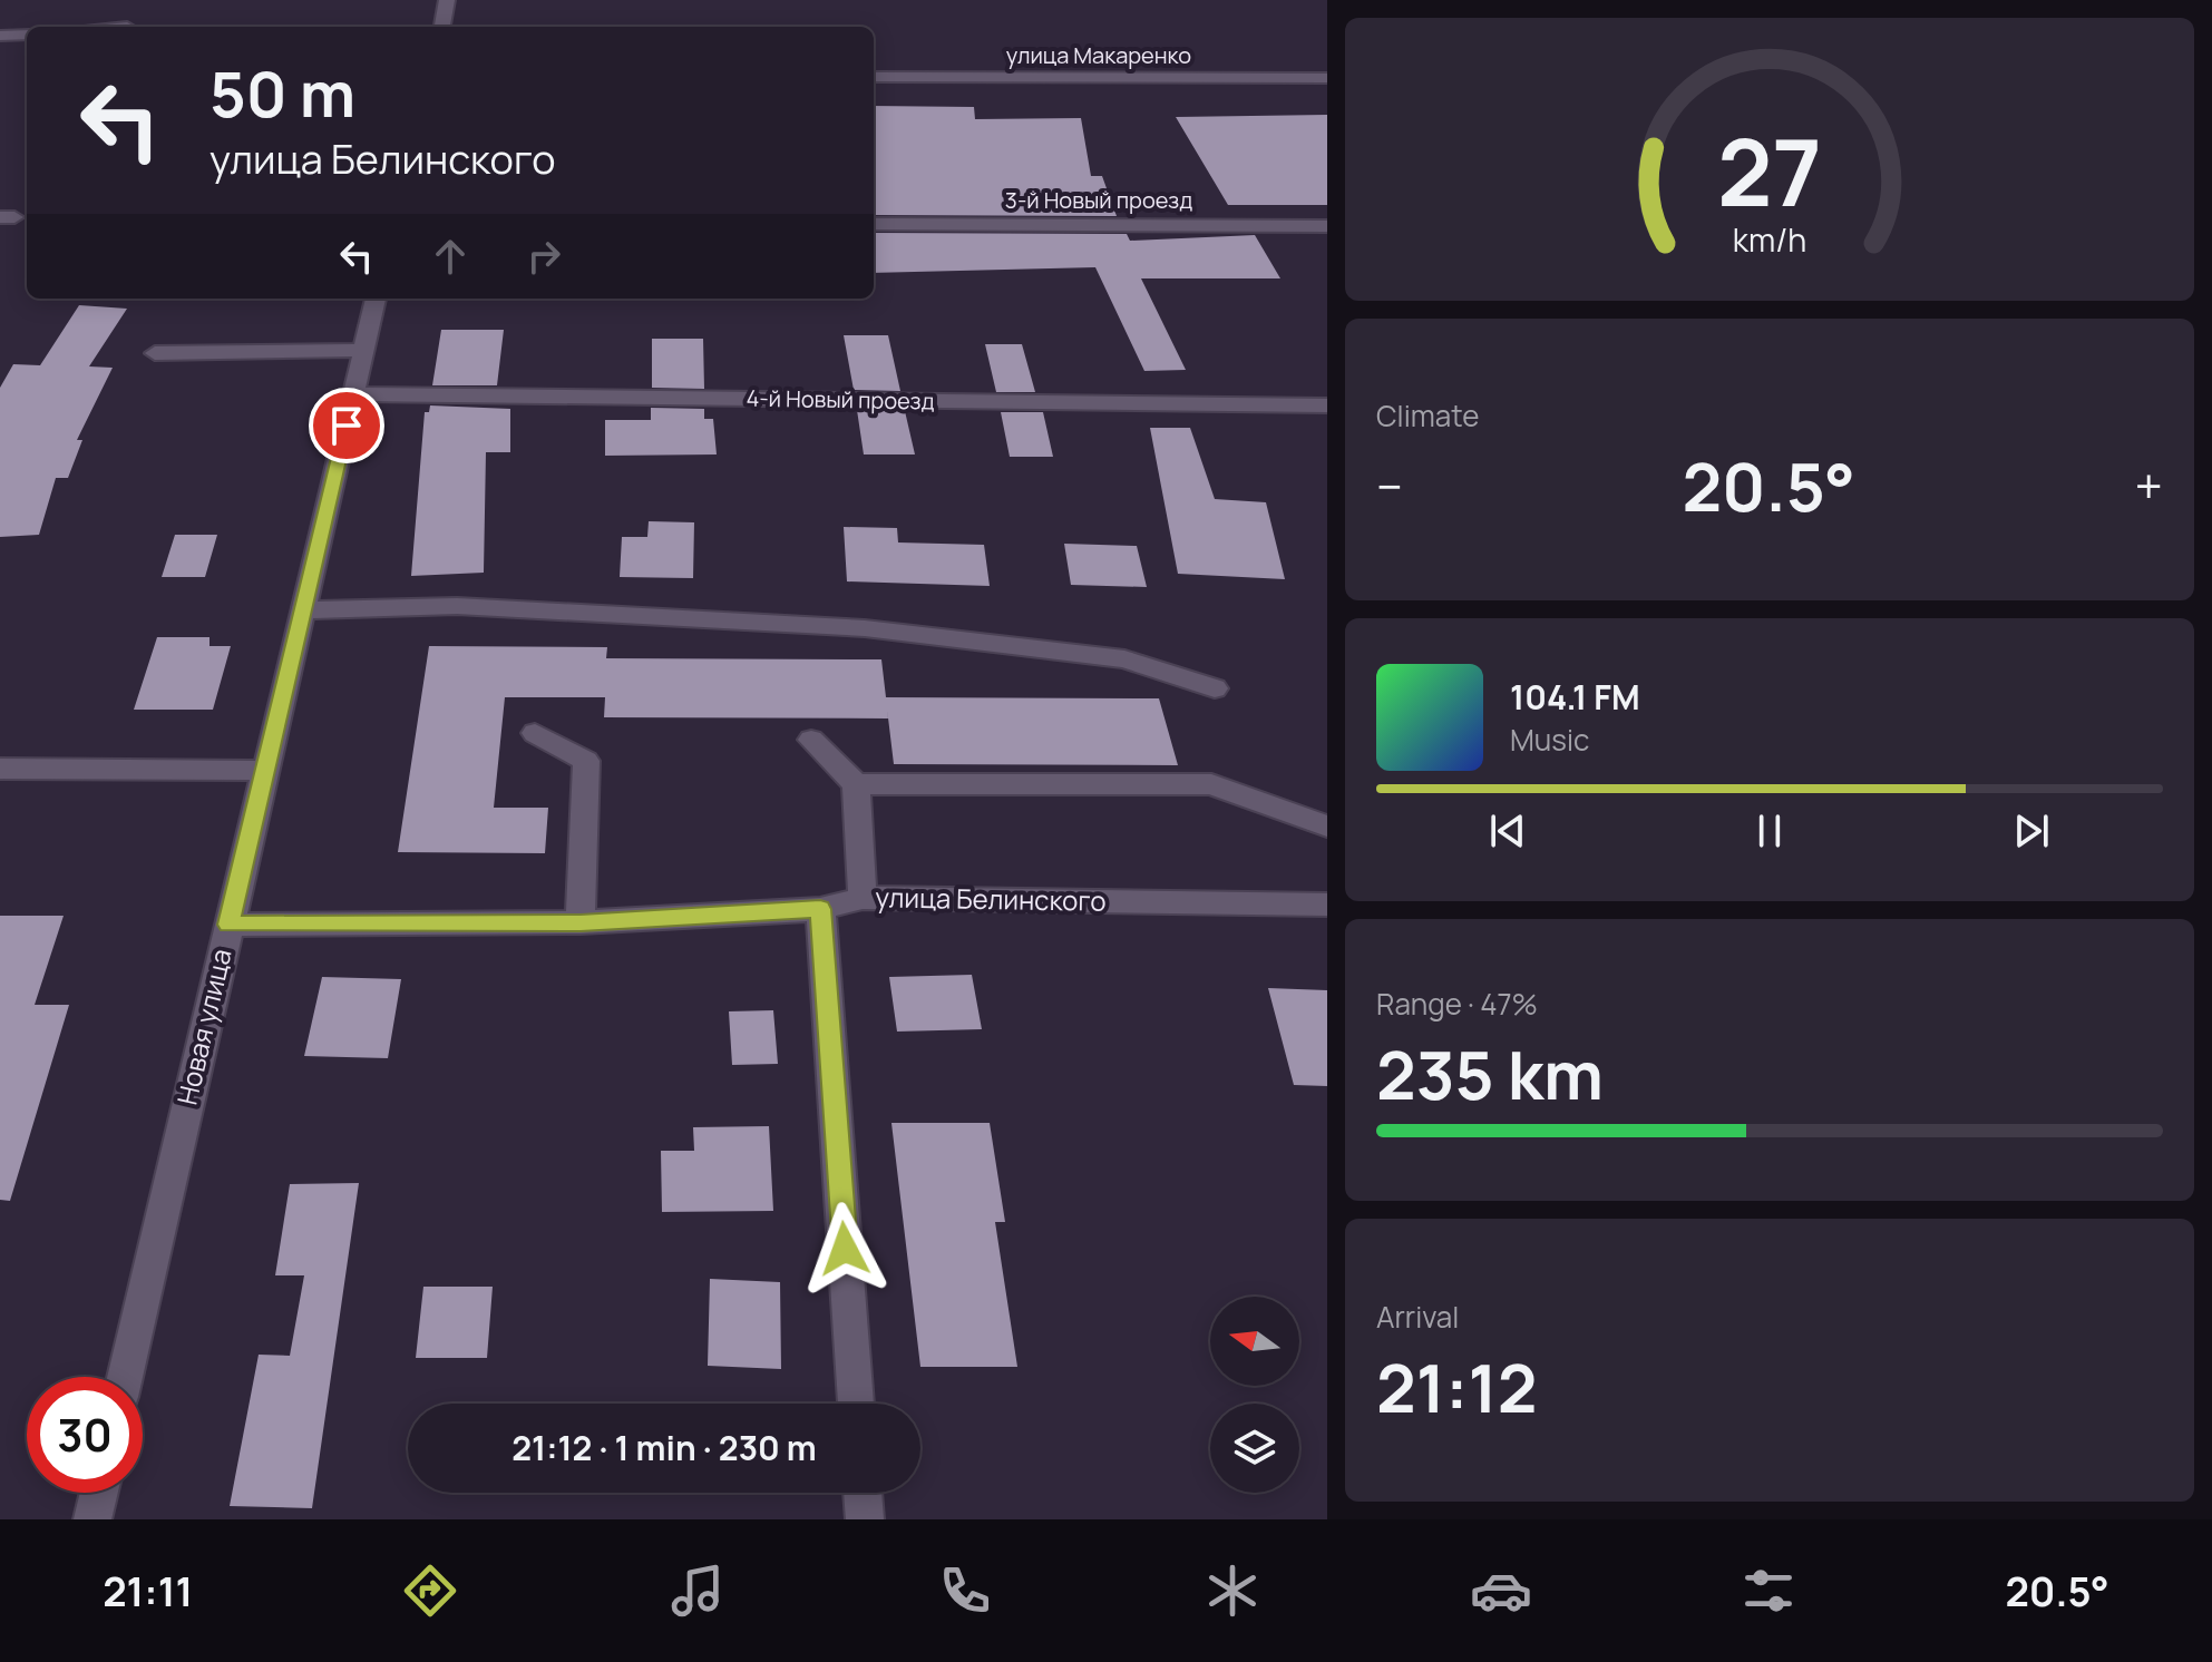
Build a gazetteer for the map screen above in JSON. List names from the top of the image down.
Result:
{
  "streets": {
    "street": [
      "улица Макаренко",
      "3-й Новый проезд",
      "4-й Новый проезд",
      "улица Белинского",
      "Новая улица"
    ]
  },
  "crossings": [
    ["4-й Новый проезд", "Новая улица"],
    ["улица Белинского", "Новая улица"]
  ],
  "north": "left",
  "page": {
    "turn": ["50 m", "улица Белинского"],
    "tile": [
      "Climate",
      ["Range · 47%", "235 km"],
      ["Arrival", "21:12"]
    ],
    "heat": ["−", "20.5°", "+"],
    "song": ["104.1 FM", "Music"],
    "limit": "30",
    "trip": "21:12 · 1 min · 230 m",
    "tabs": ["21:11", "20.5°"],
    "gauge": ["27", "km/h"]
  }
}
